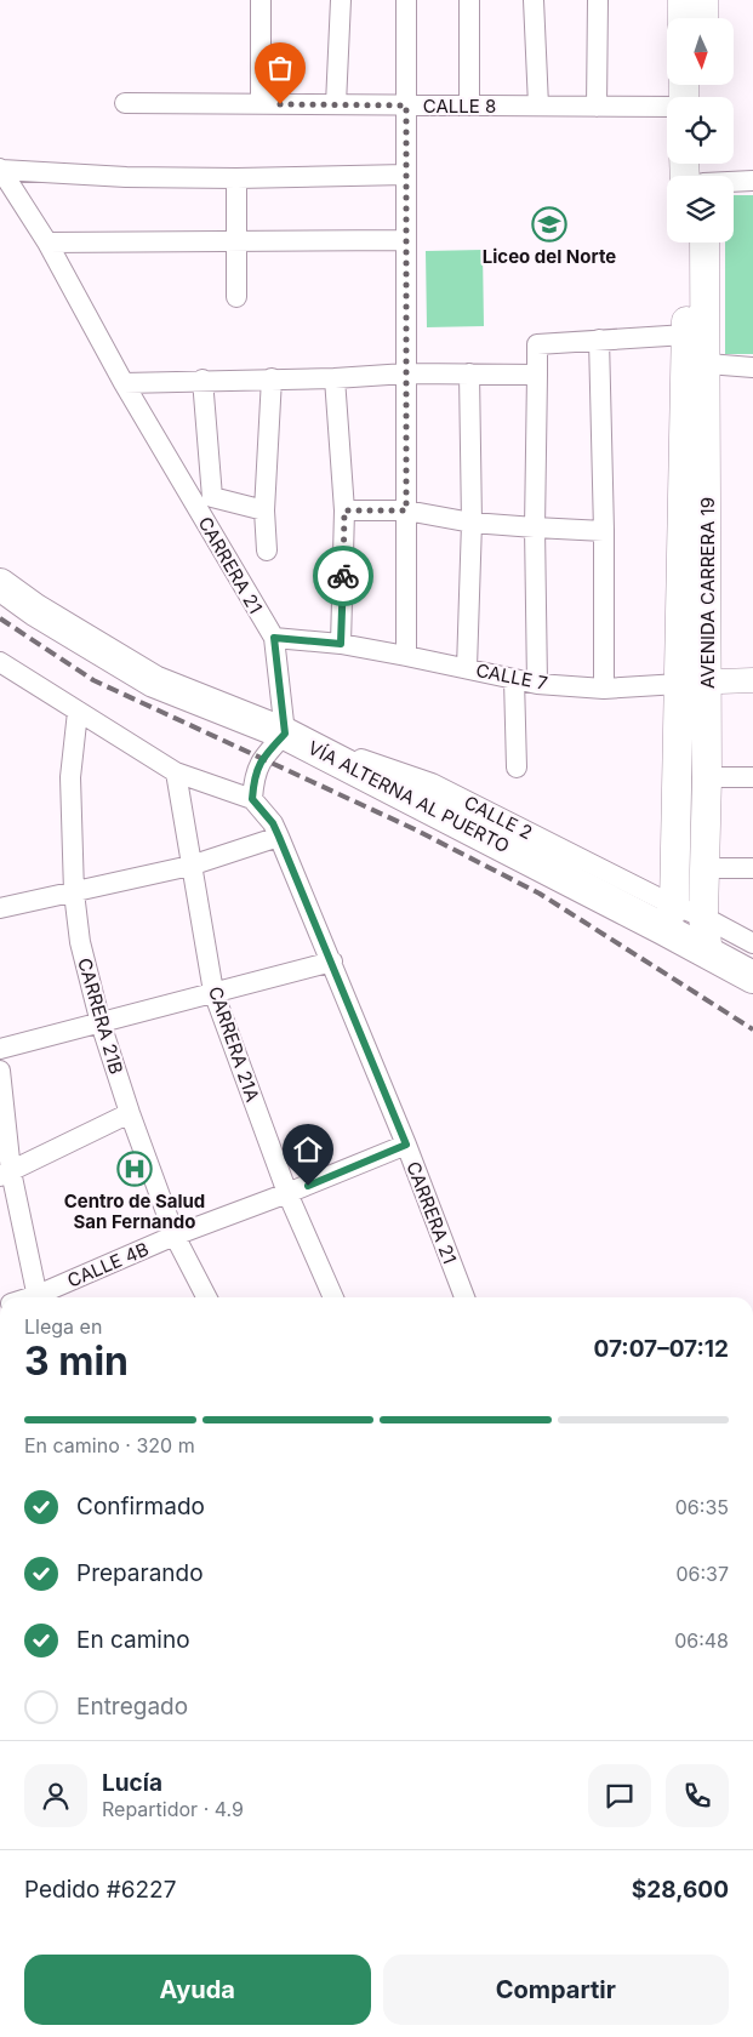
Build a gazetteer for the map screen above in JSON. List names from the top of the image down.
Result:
{
  "streets": {
    "main road": ["AVENIDA CARRERA 19", "VÍA ALTERNA AL PUERTO"],
    "street": [
      "CALLE 8",
      "CARRERA 21",
      "CALLE 7",
      "CARRERA 21B",
      "CARRERA 21A",
      "CALLE 4B"
    ]
  },
  "crossings": [
    ["CARRERA 21", "CALLE 7"],
    ["CARRERA 21", "VÍA ALTERNA AL PUERTO"],
    ["CARRERA 21", "CALLE 4B"],
    ["AVENIDA CARRERA 19", "CALLE 7"],
    ["AVENIDA CARRERA 19", "VÍA ALTERNA AL PUERTO"],
    ["CARRERA 21B", "CALLE 4B"],
    ["CARRERA 21A", "CALLE 4B"]
  ],
  "places": {
    "school or university": ["Liceo del Norte"],
    "hospital": ["Centro de Salud San Fernando"]
  },
  "north": "bottom",
  "page": {
    "heading": ["3 min", "Llega en", "07:07–07:12"],
    "panel": [
      "Lucía",
      "Repartidor · 4.9",
      "Pedido #6227",
      "$28,600"
    ],
    "bar": "En camino · 320 m",
    "list": [
      ["Confirmado", "06:35"],
      ["Preparando", "06:37"],
      ["En camino", "06:48"],
      "Entregado"
    ],
    "buttons": ["Ayuda", "Compartir"]
  }
}
